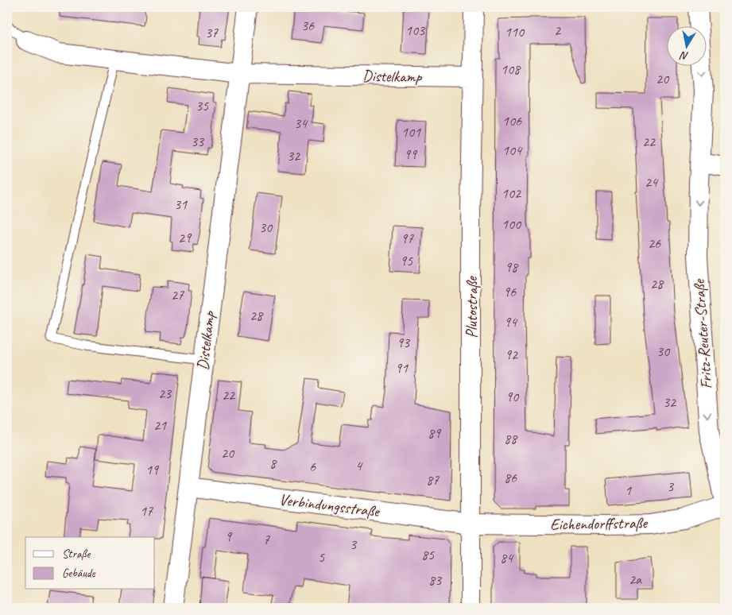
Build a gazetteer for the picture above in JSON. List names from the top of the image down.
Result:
{
  "streets": {
    "street": [
      "Distelkamp",
      "Plutostraße",
      "Fritz-Reuter-Straße",
      "Verbindungsstraße",
      "Eichendorffstraße"
    ]
  },
  "crossings": [
    ["Distelkamp", "Plutostraße"],
    ["Distelkamp", "Verbindungsstraße"],
    ["Plutostraße", "Verbindungsstraße"],
    ["Plutostraße", "Eichendorffstraße"],
    ["Fritz-Reuter-Straße", "Eichendorffstraße"],
    ["Verbindungsstraße", "Eichendorffstraße"]
  ],
  "one_way": ["Fritz-Reuter-Straße"],
  "house_numbers": [
    "36",
    "103",
    "2",
    "110",
    "37",
    "108",
    "20",
    "35",
    "106",
    "34",
    "101",
    "33",
    "22",
    "104",
    "99",
    "32",
    "24",
    "102",
    "31",
    "100",
    "30",
    "29",
    "97",
    "26",
    "95",
    "98",
    "28",
    "96",
    "27",
    "28",
    "94",
    "93",
    "30",
    "92",
    "91",
    "23",
    "22",
    "90",
    "32",
    "21",
    "89",
    "88",
    "20",
    "8",
    "4",
    "6",
    "19",
    "86",
    "87",
    "3",
    "1",
    "17",
    "9",
    "7",
    "3",
    "85",
    "5",
    "84",
    "2a",
    "83"
  ],
  "legend": ["Straße", "Gebäude"],
  "north": "bottom"
}
